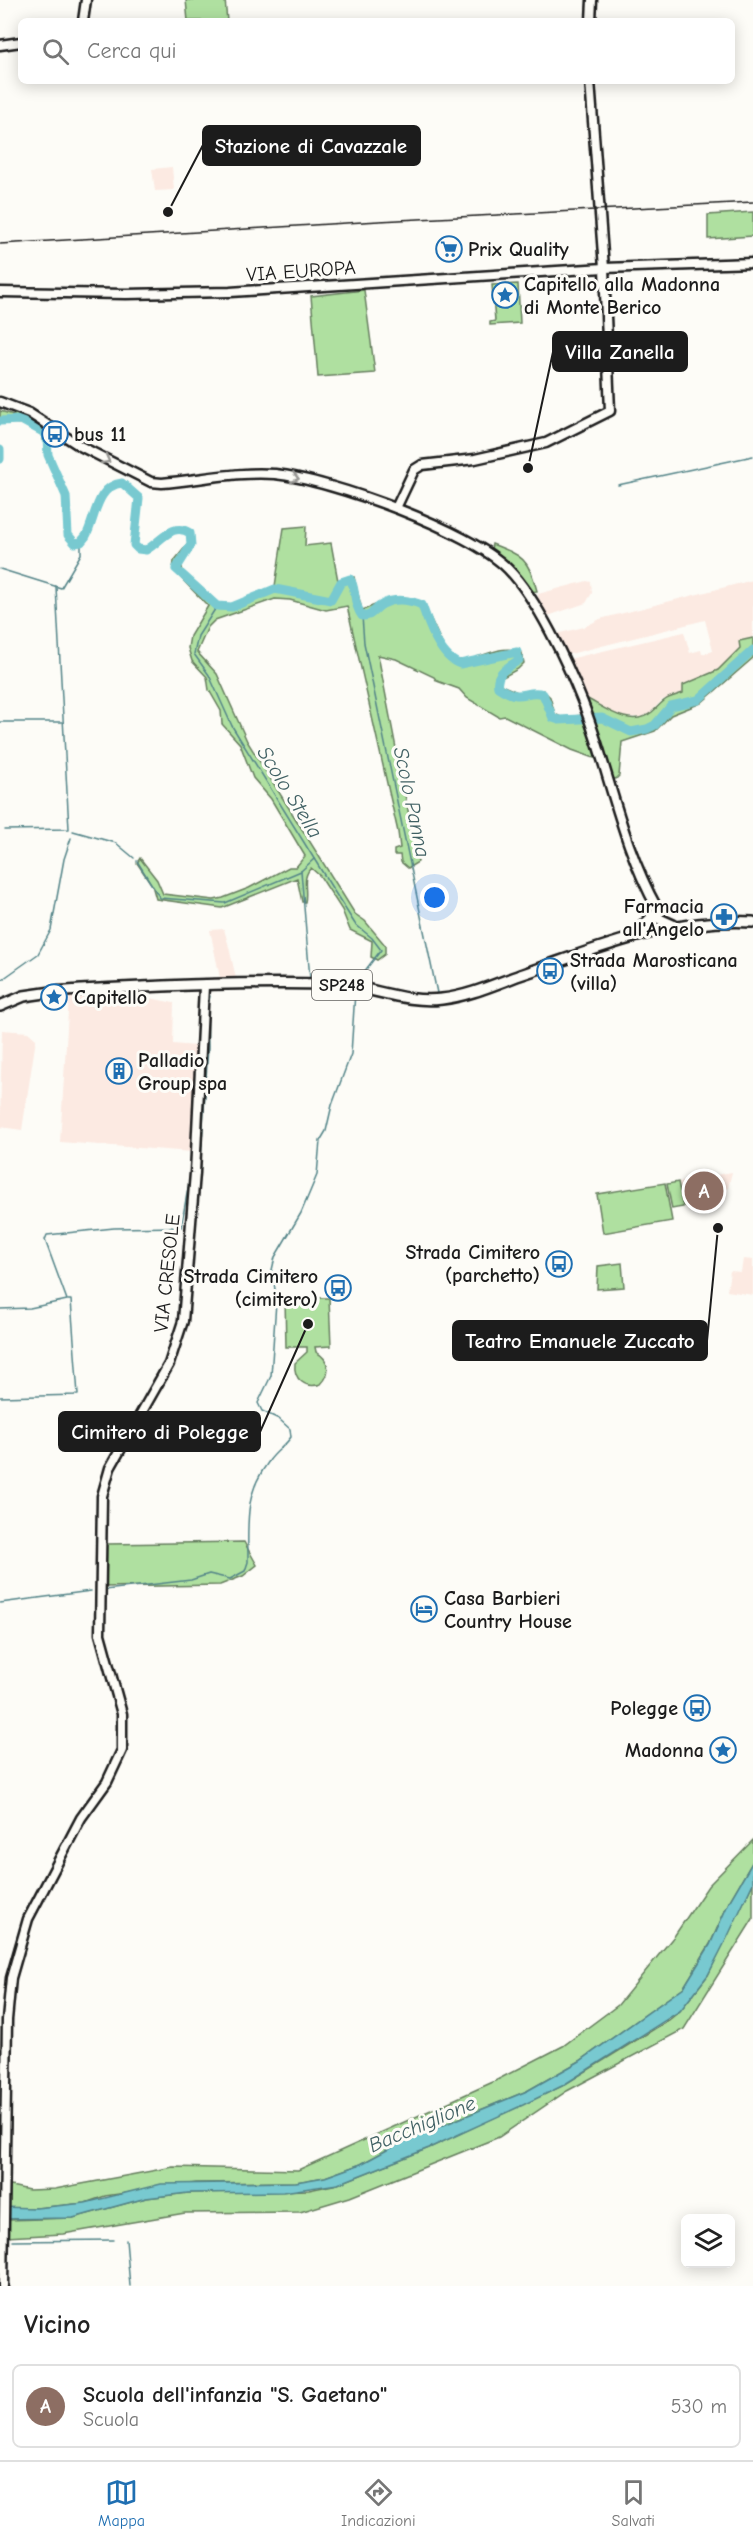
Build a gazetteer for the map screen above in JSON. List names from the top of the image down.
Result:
{
  "streets": {
    "main road": ["SP248"],
    "street": ["VIA EUROPA", "VIA CRESOLE"]
  },
  "crossings": [
    ["SP248", "VIA CRESOLE"]
  ],
  "water": ["Scolo Stella", "Scolo Panna", "Bacchiglione"],
  "places": {
    "other": [
      "Stazione di Cavazzale",
      "Villa Zanella",
      "Teatro Emanuele Zuccato",
      "Cimitero di Polegge"
    ],
    "supermarket": ["Prix Quality"],
    "place": ["Capitello alla Madonna di Monte Berico", "Capitello", "Madonna"],
    "bus stop": [
      "bus 11",
      "Strada Marosticana (villa)",
      "Strada Cimitero (parchetto)",
      "Strada Cimitero (cimitero)",
      "Polegge"
    ],
    "pharmacy": ["Farmacia all'Angelo"],
    "building": ["Palladio Group spa"],
    "hotel": ["Casa Barbieri Country House"]
  },
  "page": {
    "search": "Cerca qui",
    "pins": "A",
    "heading": "Vicino",
    "list": [
      {
        "mark": "A",
        "name": "Scuola dell'infanzia \"S. Gaetano\"",
        "note": "Scuola",
        "value": "530 m"
      }
    ],
    "nav": ["Mappa", "Indicazioni", "Salvati"]
  }
}
